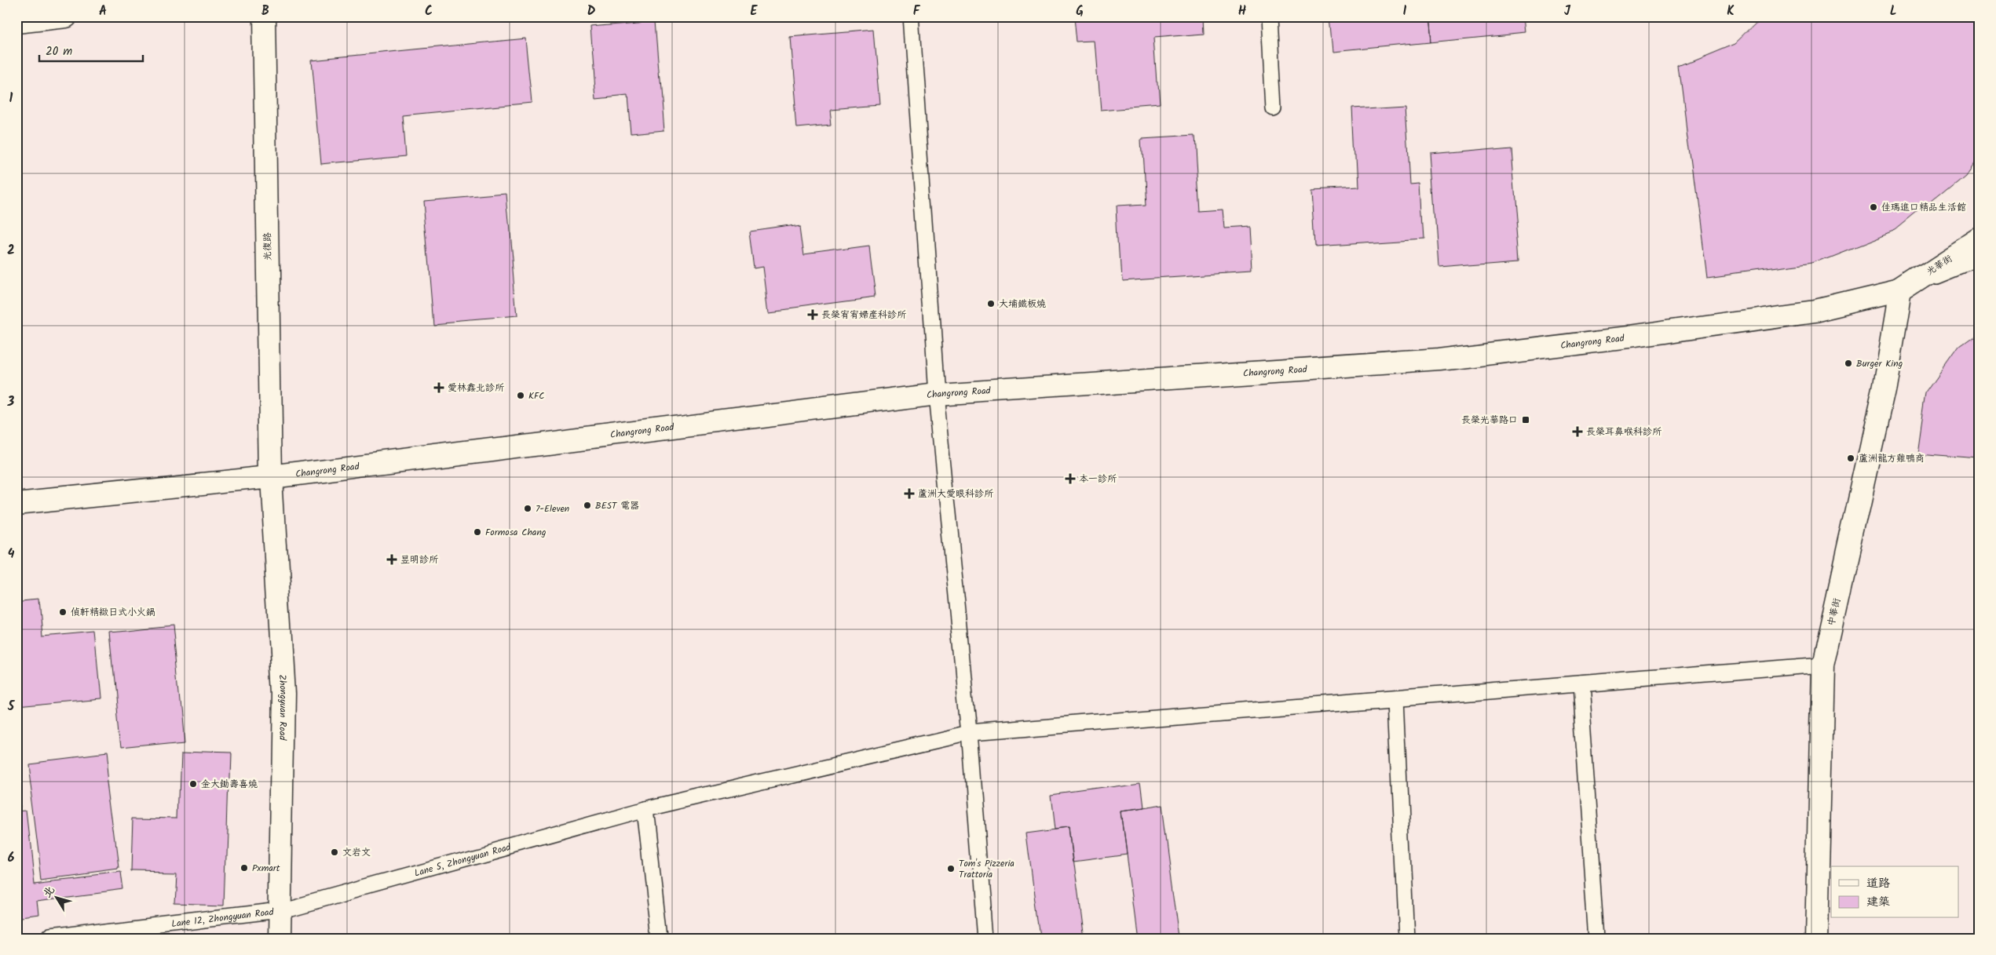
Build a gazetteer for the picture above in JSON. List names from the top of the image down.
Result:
{
  "streets": {
    "street": [
      "光復路",
      "光華街",
      "Changrong Road",
      "中華街",
      "Zhongyuan Road"
    ],
    "lane": ["Lane 5, Zhongyuan Road", "Lane 12, Zhongyuan Road"]
  },
  "crossings": [
    ["光復路", "Changrong Road"],
    ["光復路", "Zhongyuan Road"],
    ["光華街", "Changrong Road"],
    ["光華街", "中華街"],
    ["Changrong Road", "中華街"],
    ["Changrong Road", "Zhongyuan Road"],
    ["中華街", "Lane 5, Zhongyuan Road"],
    ["Zhongyuan Road", "Lane 5, Zhongyuan Road"],
    ["Zhongyuan Road", "Lane 12, Zhongyuan Road"],
    ["Lane 5, Zhongyuan Road", "Lane 12, Zhongyuan Road"]
  ],
  "places": {
    "other": [
      "佳瑪進口精品生活館",
      "大埔鐵板燒",
      "Burger King",
      "KFC",
      "蘆洲龍方雞鴨商",
      "BEST 電器",
      "7-Eleven",
      "Formosa Chang",
      "偵軒精緻日式小火鍋",
      "金大鋤壽喜燒",
      "文岩文",
      "Pxmart",
      "Tom's Pizzeria Trattoria"
    ],
    "health": [
      "長榮宥宥婦產科診所",
      "愛林鑫北診所",
      "長榮耳鼻喉科診所",
      "本一診所",
      "蘆洲大愛眼科診所",
      "昱明診所"
    ],
    "transit": ["長榮光華路口"]
  },
  "legend": ["道路", "建築"],
  "scale_bar": "20 m",
  "north": "top left",
  "grid": {
    "columns": [
      "A",
      "B",
      "C",
      "D",
      "E",
      "F",
      "G",
      "H",
      "I",
      "J",
      "K",
      "L"
    ],
    "rows": [
      "1",
      "2",
      "3",
      "4",
      "5",
      "6"
    ]
  }
}
